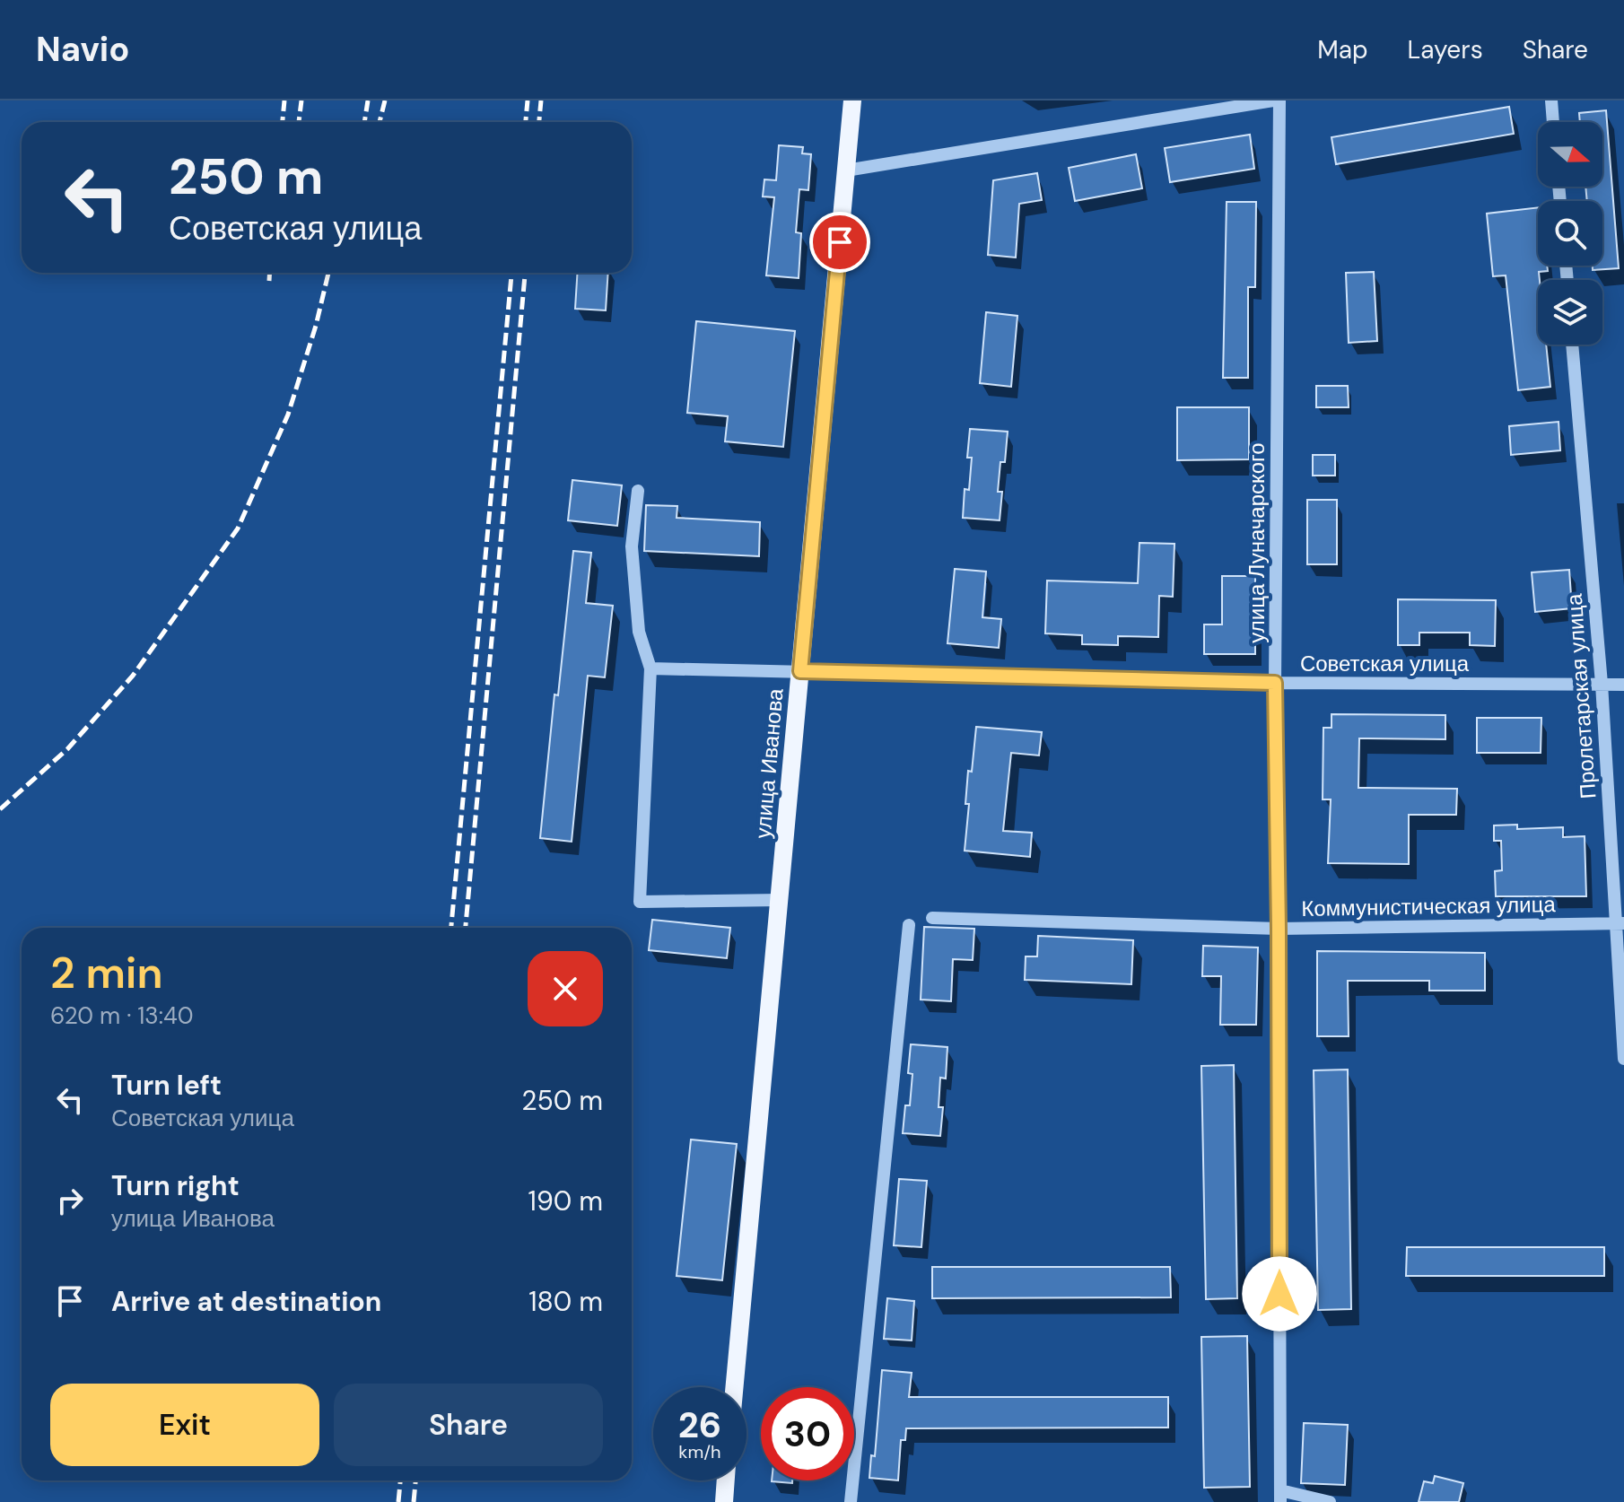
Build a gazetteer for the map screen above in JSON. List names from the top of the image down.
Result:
{
  "streets": {
    "main road": ["улица Иванова"],
    "street": [
      "улица Луначарского",
      "Советская улица",
      "Пролетарская улица",
      "Коммунистическая улица"
    ]
  },
  "crossings": [
    ["улица Луначарского", "Советская улица"],
    ["улица Луначарского", "Коммунистическая улица"],
    ["Советская улица", "Пролетарская улица"],
    ["Советская улица", "улица Иванова"],
    ["Пролетарская улица", "Коммунистическая улица"]
  ],
  "north": "right",
  "page": {
    "header": "Navio",
    "nav": ["Map", "Layers", "Share"],
    "turn": ["250 m", "Советская улица"],
    "heading": ["2 min", "620 m · 13:40"],
    "list": [
      {
        "name": "Turn left",
        "note": "Советская улица",
        "value": "250 m"
      },
      {
        "name": "Turn right",
        "note": "улица Иванова",
        "value": "190 m"
      },
      {
        "name": "Arrive at destination",
        "value": "180 m"
      }
    ],
    "buttons": ["Exit", "Share"],
    "speed": "26 km/h",
    "limit": "30"
  }
}
